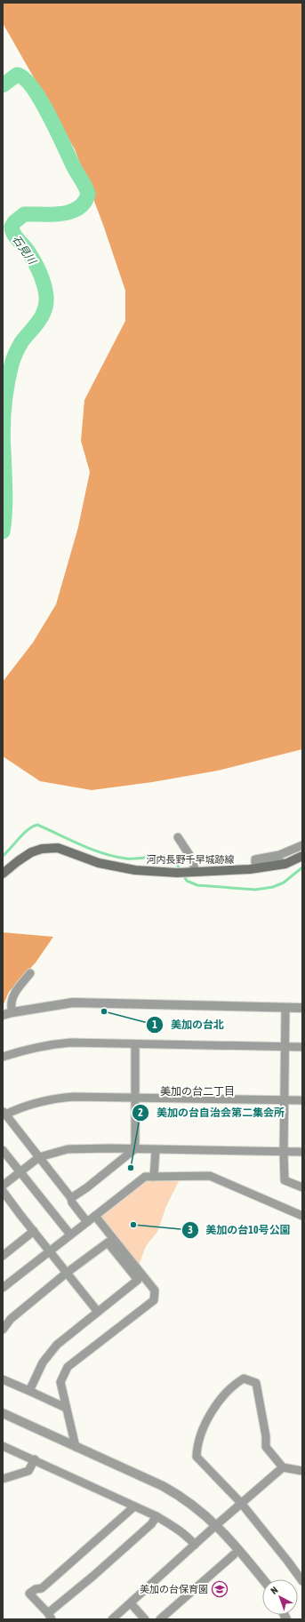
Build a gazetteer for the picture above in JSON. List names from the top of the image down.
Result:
{
  "streets": {
    "main road": ["河内長野千早城跡線"]
  },
  "districts": ["美加の台二丁目"],
  "water": ["石見川"],
  "places": {
    "other": ["美加の台北", "美加の台自治会第二集会所", "美加の台10号公園"],
    "school or university": ["美加の台保育園"]
  },
  "north": "top left"
}
